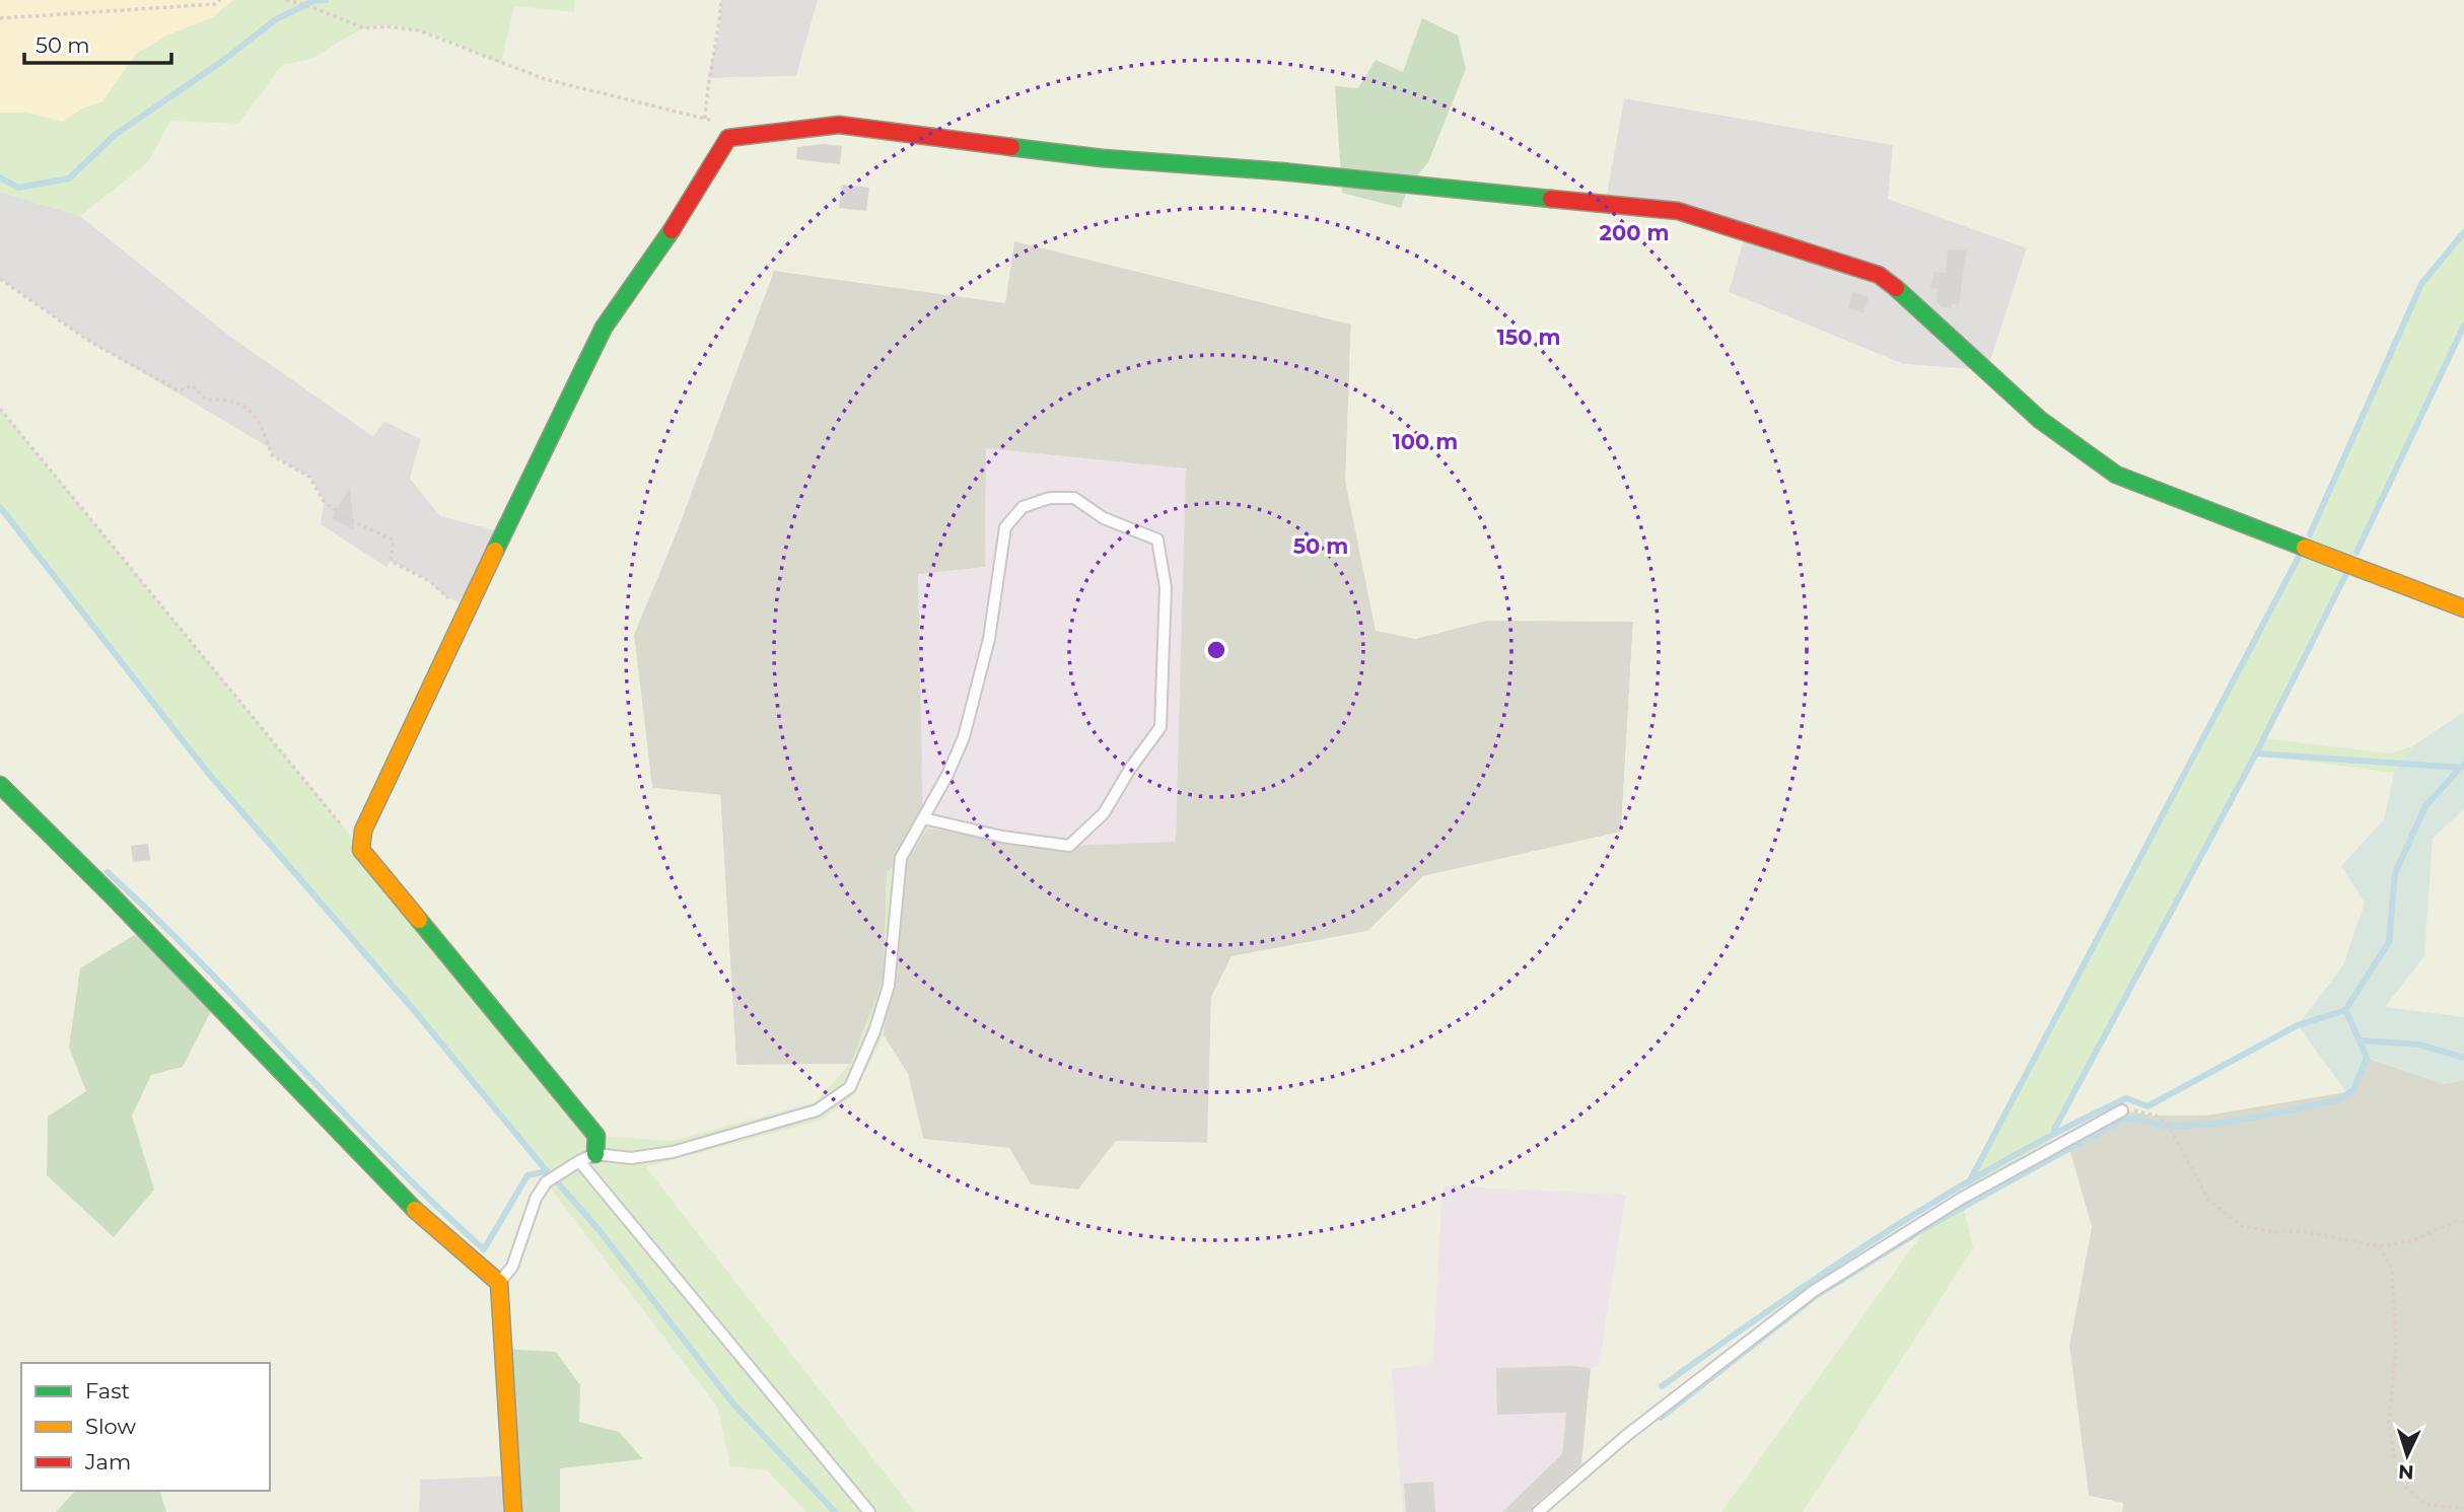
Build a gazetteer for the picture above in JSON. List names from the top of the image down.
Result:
{
  "legend": ["Fast", "Slow", "Jam"],
  "scale_bar": "50 m",
  "north": "bottom",
  "rings": [
    "200 m",
    "150 m",
    "100 m",
    "50 m"
  ]
}
